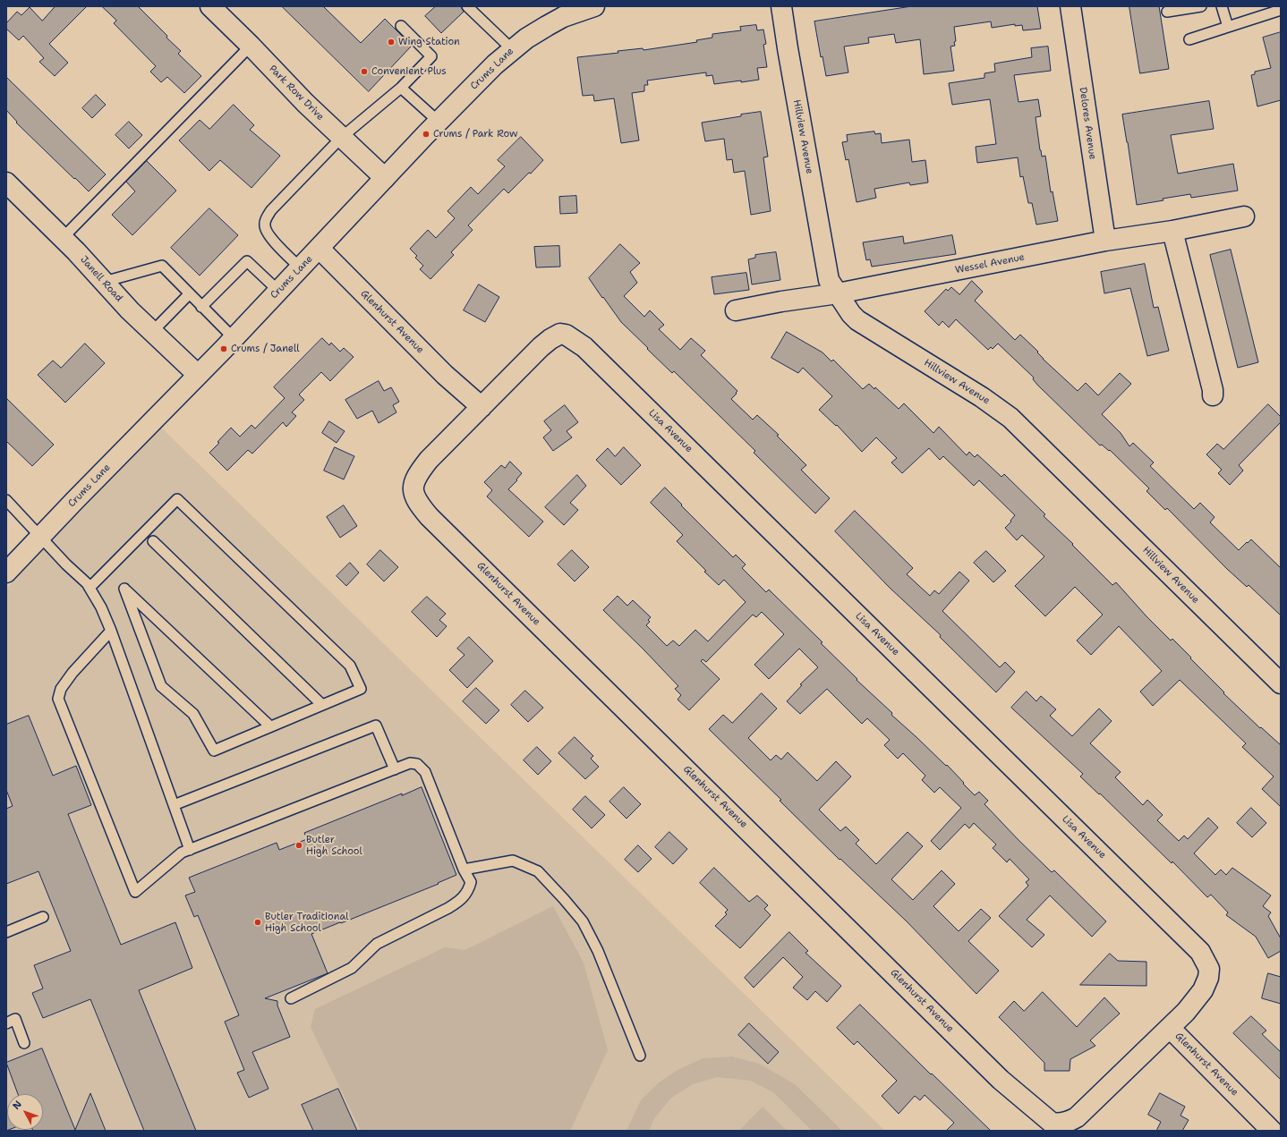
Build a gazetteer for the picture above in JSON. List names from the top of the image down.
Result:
{
  "streets": {
    "street": [
      "Crums Lane",
      "Park Row Drive",
      "Delores Avenue",
      "Hillview Avenue",
      "Wessel Avenue",
      "Janell Road",
      "Glenhurst Avenue",
      "Lisa Avenue"
    ]
  },
  "crossings": [
    ["Crums Lane", "Park Row Drive"],
    ["Crums Lane", "Janell Road"],
    ["Crums Lane", "Glenhurst Avenue"],
    ["Delores Avenue", "Wessel Avenue"],
    ["Hillview Avenue", "Wessel Avenue"],
    ["Glenhurst Avenue", "Lisa Avenue"]
  ],
  "places": [
    "Wing Station",
    "Convenient Plus",
    "Crums / Park Row",
    "Crums / Janell",
    "Butler High School",
    "Butler Traditional High School"
  ],
  "north": "top left"
}
